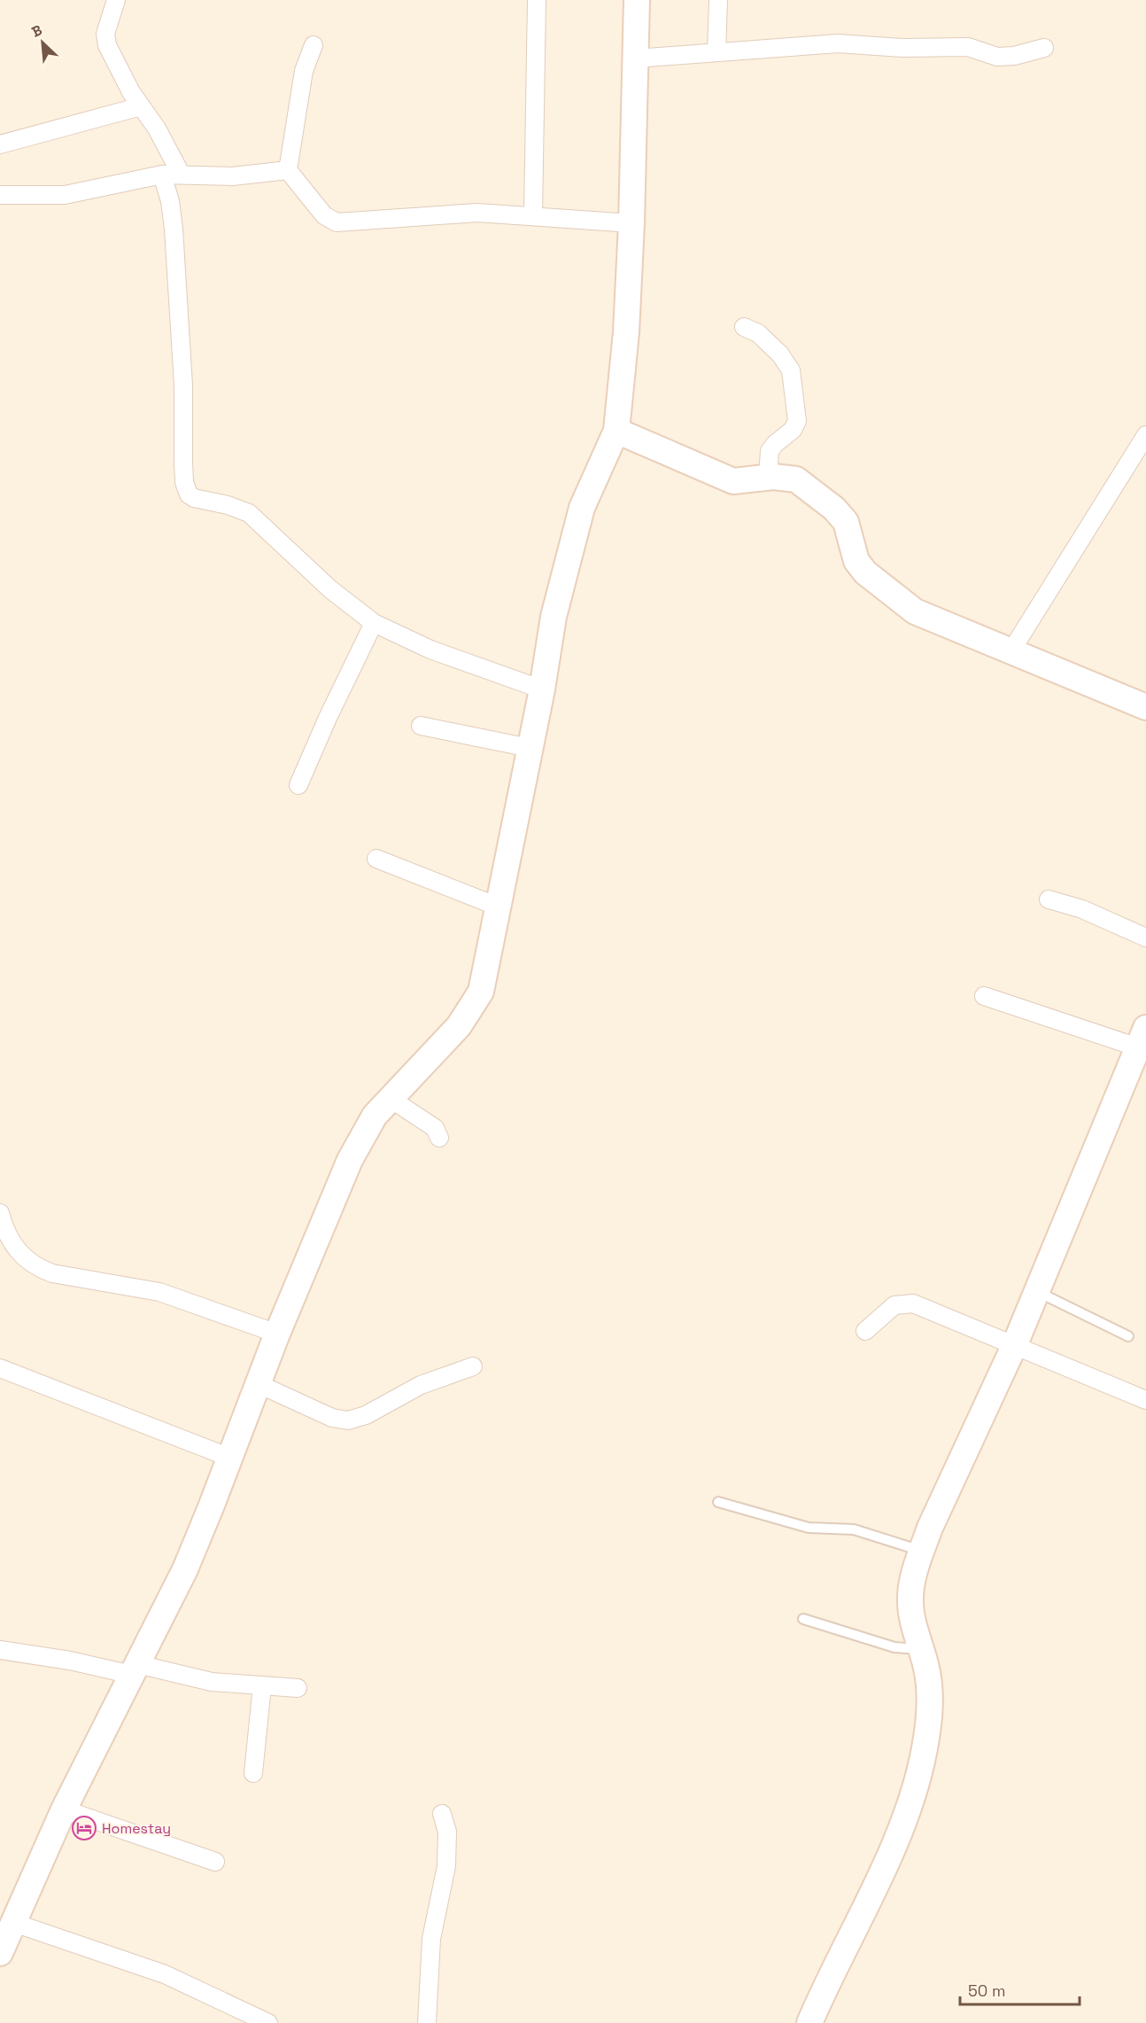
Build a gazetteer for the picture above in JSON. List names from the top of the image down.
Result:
{
  "places": {
    "hotel": ["Homestay"]
  },
  "scale_bar": "50 m",
  "north": "top left"
}
